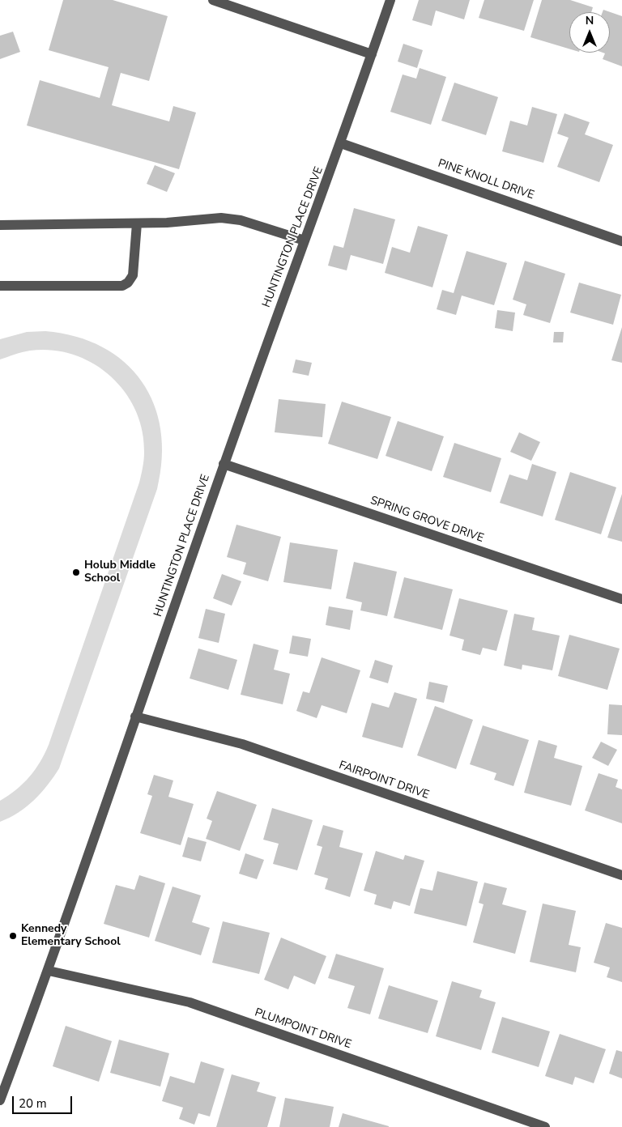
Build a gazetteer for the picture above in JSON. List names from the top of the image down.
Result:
{
  "streets": {
    "street": [
      "PINE KNOLL DRIVE",
      "HUNTINGTON PLACE DRIVE",
      "SPRING GROVE DRIVE",
      "FAIRPOINT DRIVE",
      "PLUMPOINT DRIVE"
    ]
  },
  "crossings": [
    ["PINE KNOLL DRIVE", "HUNTINGTON PLACE DRIVE"],
    ["HUNTINGTON PLACE DRIVE", "SPRING GROVE DRIVE"],
    ["HUNTINGTON PLACE DRIVE", "FAIRPOINT DRIVE"],
    ["HUNTINGTON PLACE DRIVE", "PLUMPOINT DRIVE"]
  ],
  "places": ["Holub Middle School", "Kennedy Elementary School"],
  "scale_bar": "20 m",
  "north": "top"
}
